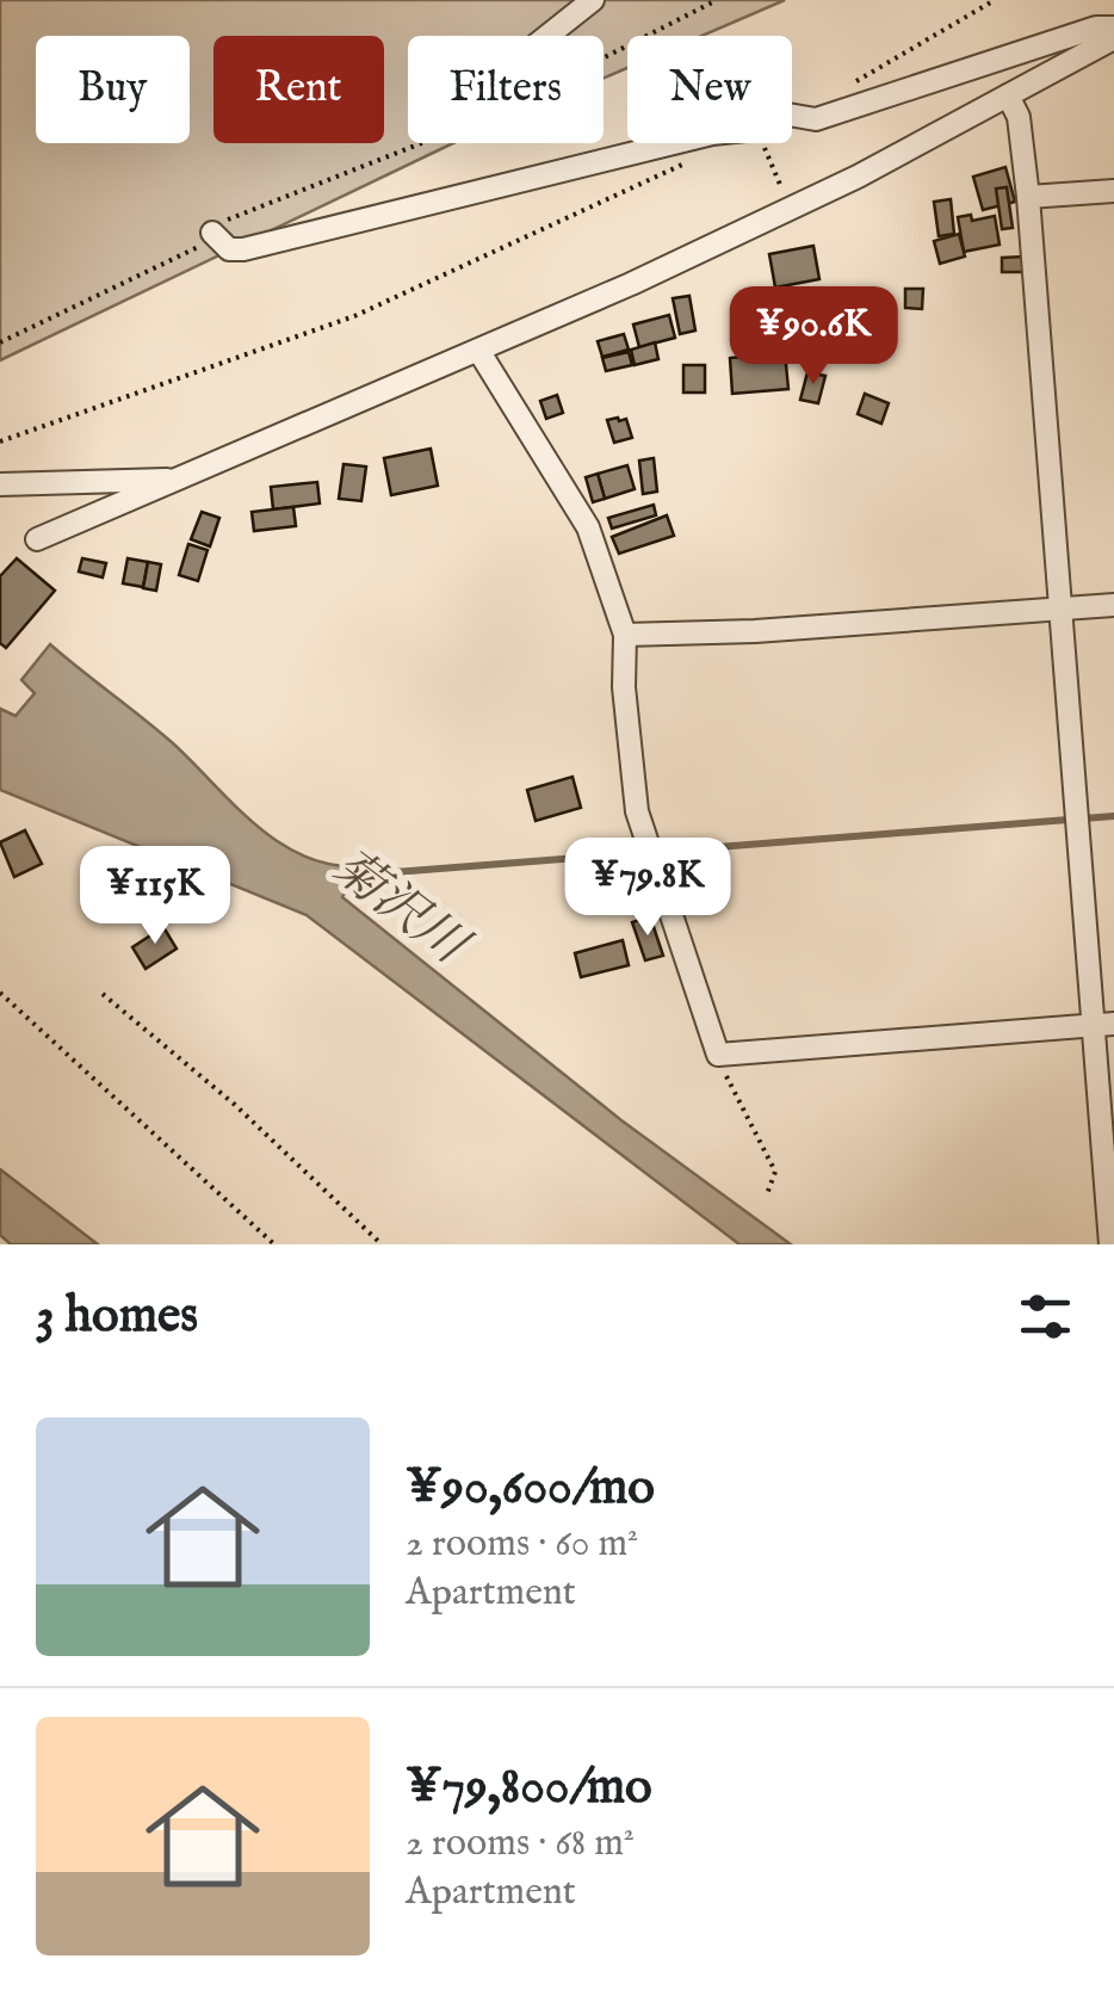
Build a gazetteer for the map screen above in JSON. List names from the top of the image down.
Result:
{
  "water": ["菊沢川"],
  "page": {
    "chip": [
      "Buy",
      "Rent",
      "Filters",
      "New"
    ],
    "price": ["¥90.6K", "¥79.8K", "¥115K"],
    "heading": "3 homes",
    "list": [
      {
        "name": "¥90,600/mo",
        "note": "2 rooms · 60 m² · Apartment"
      },
      {
        "name": "¥79,800/mo",
        "note": "2 rooms · 68 m² · Apartment"
      }
    ]
  }
}
